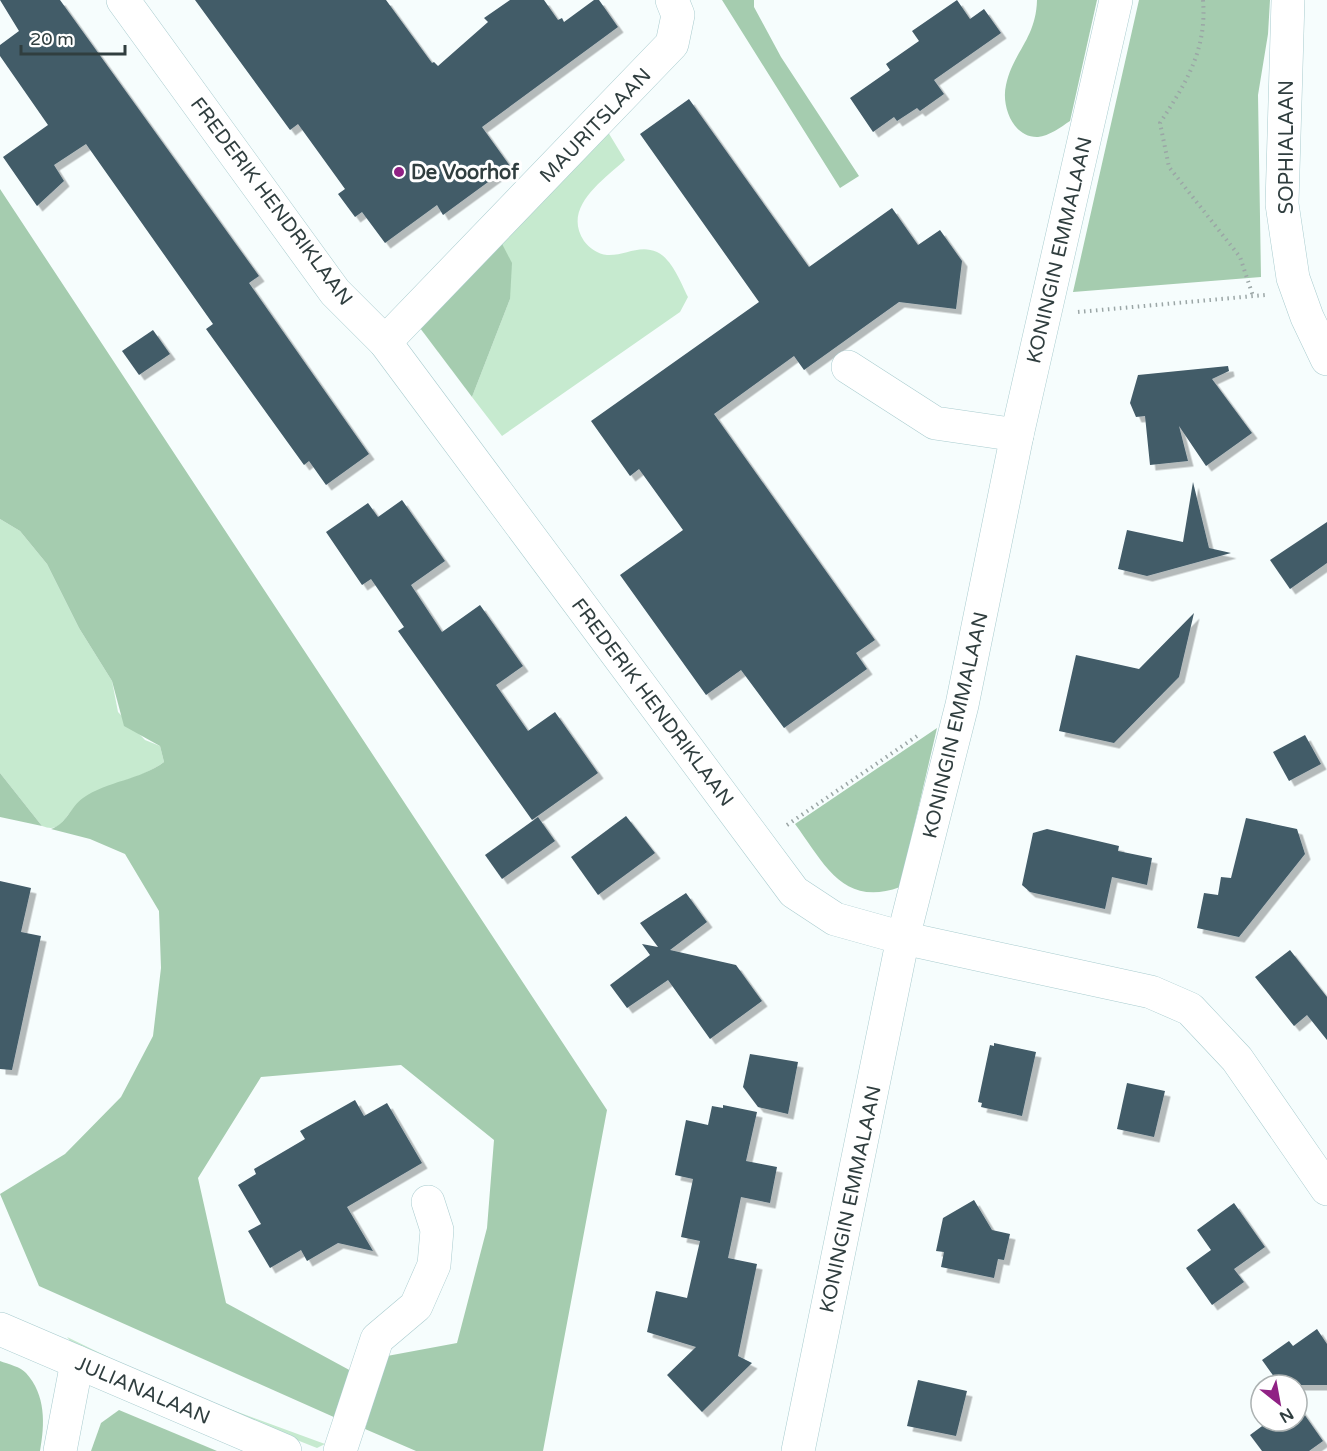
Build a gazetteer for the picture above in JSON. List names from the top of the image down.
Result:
{
  "streets": {
    "street": [
      "MAURITSLAAN",
      "SOPHIALAAN",
      "FREDERIK HENDRIKLAAN",
      "KONINGIN EMMALAAN",
      "JULIANALAAN"
    ]
  },
  "crossings": [
    ["MAURITSLAAN", "FREDERIK HENDRIKLAAN"],
    ["FREDERIK HENDRIKLAAN", "KONINGIN EMMALAAN"]
  ],
  "places": ["De Voorhof"],
  "scale_bar": "20 m",
  "north": "bottom right"
}
